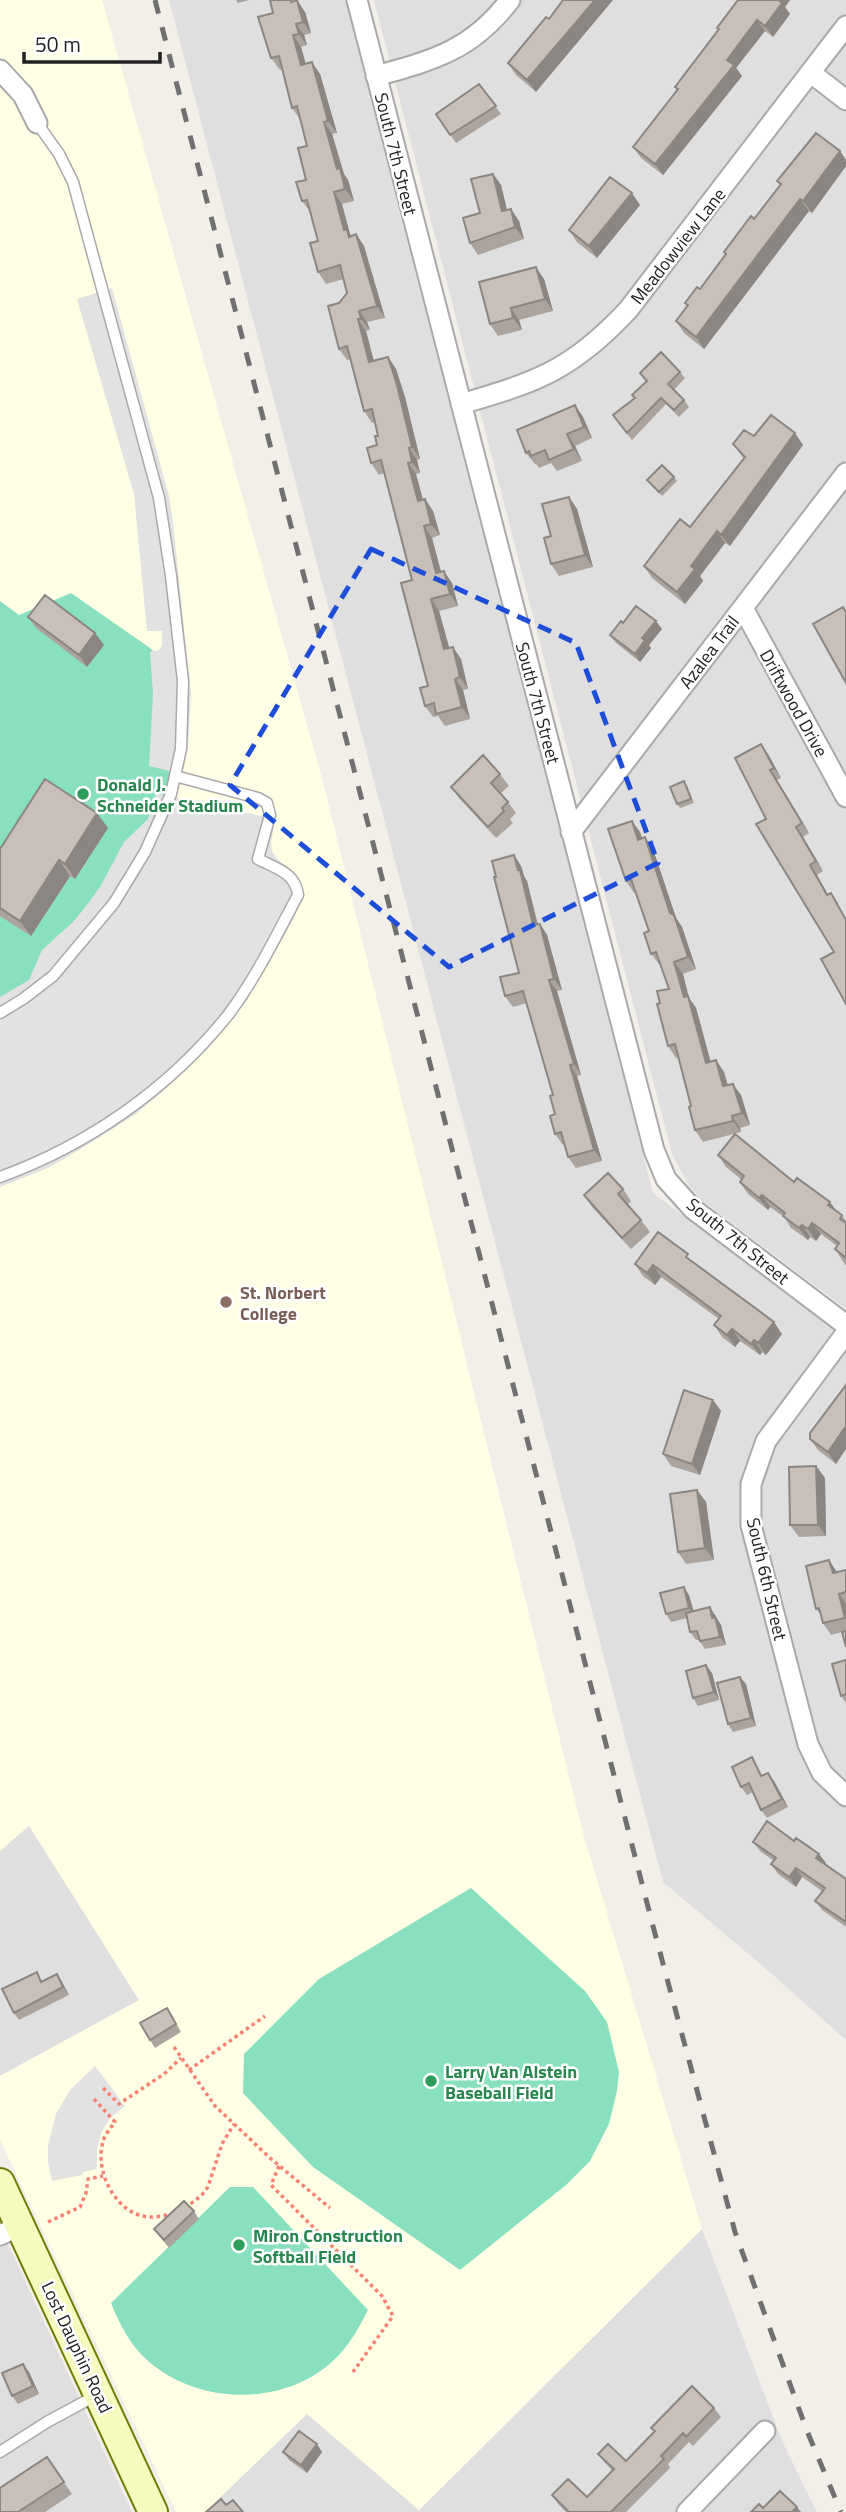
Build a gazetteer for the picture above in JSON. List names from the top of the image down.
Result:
{
  "streets": {
    "main road": ["Lost Dauphin Road"],
    "street": [
      "South 7th Street",
      "Meadowview Lane",
      "Azalea Trail",
      "Driftwood Drive",
      "South 6th Street"
    ]
  },
  "crossings": [
    ["South 7th Street", "Meadowview Lane"],
    ["South 7th Street", "Azalea Trail"],
    ["Azalea Trail", "Driftwood Drive"]
  ],
  "places": [
    "Donald J. Schneider Stadium",
    "St. Norbert College",
    "Larry Van Alstein Baseball Field",
    "Miron Construction Softball Field"
  ],
  "scale_bar": "50 m"
}
